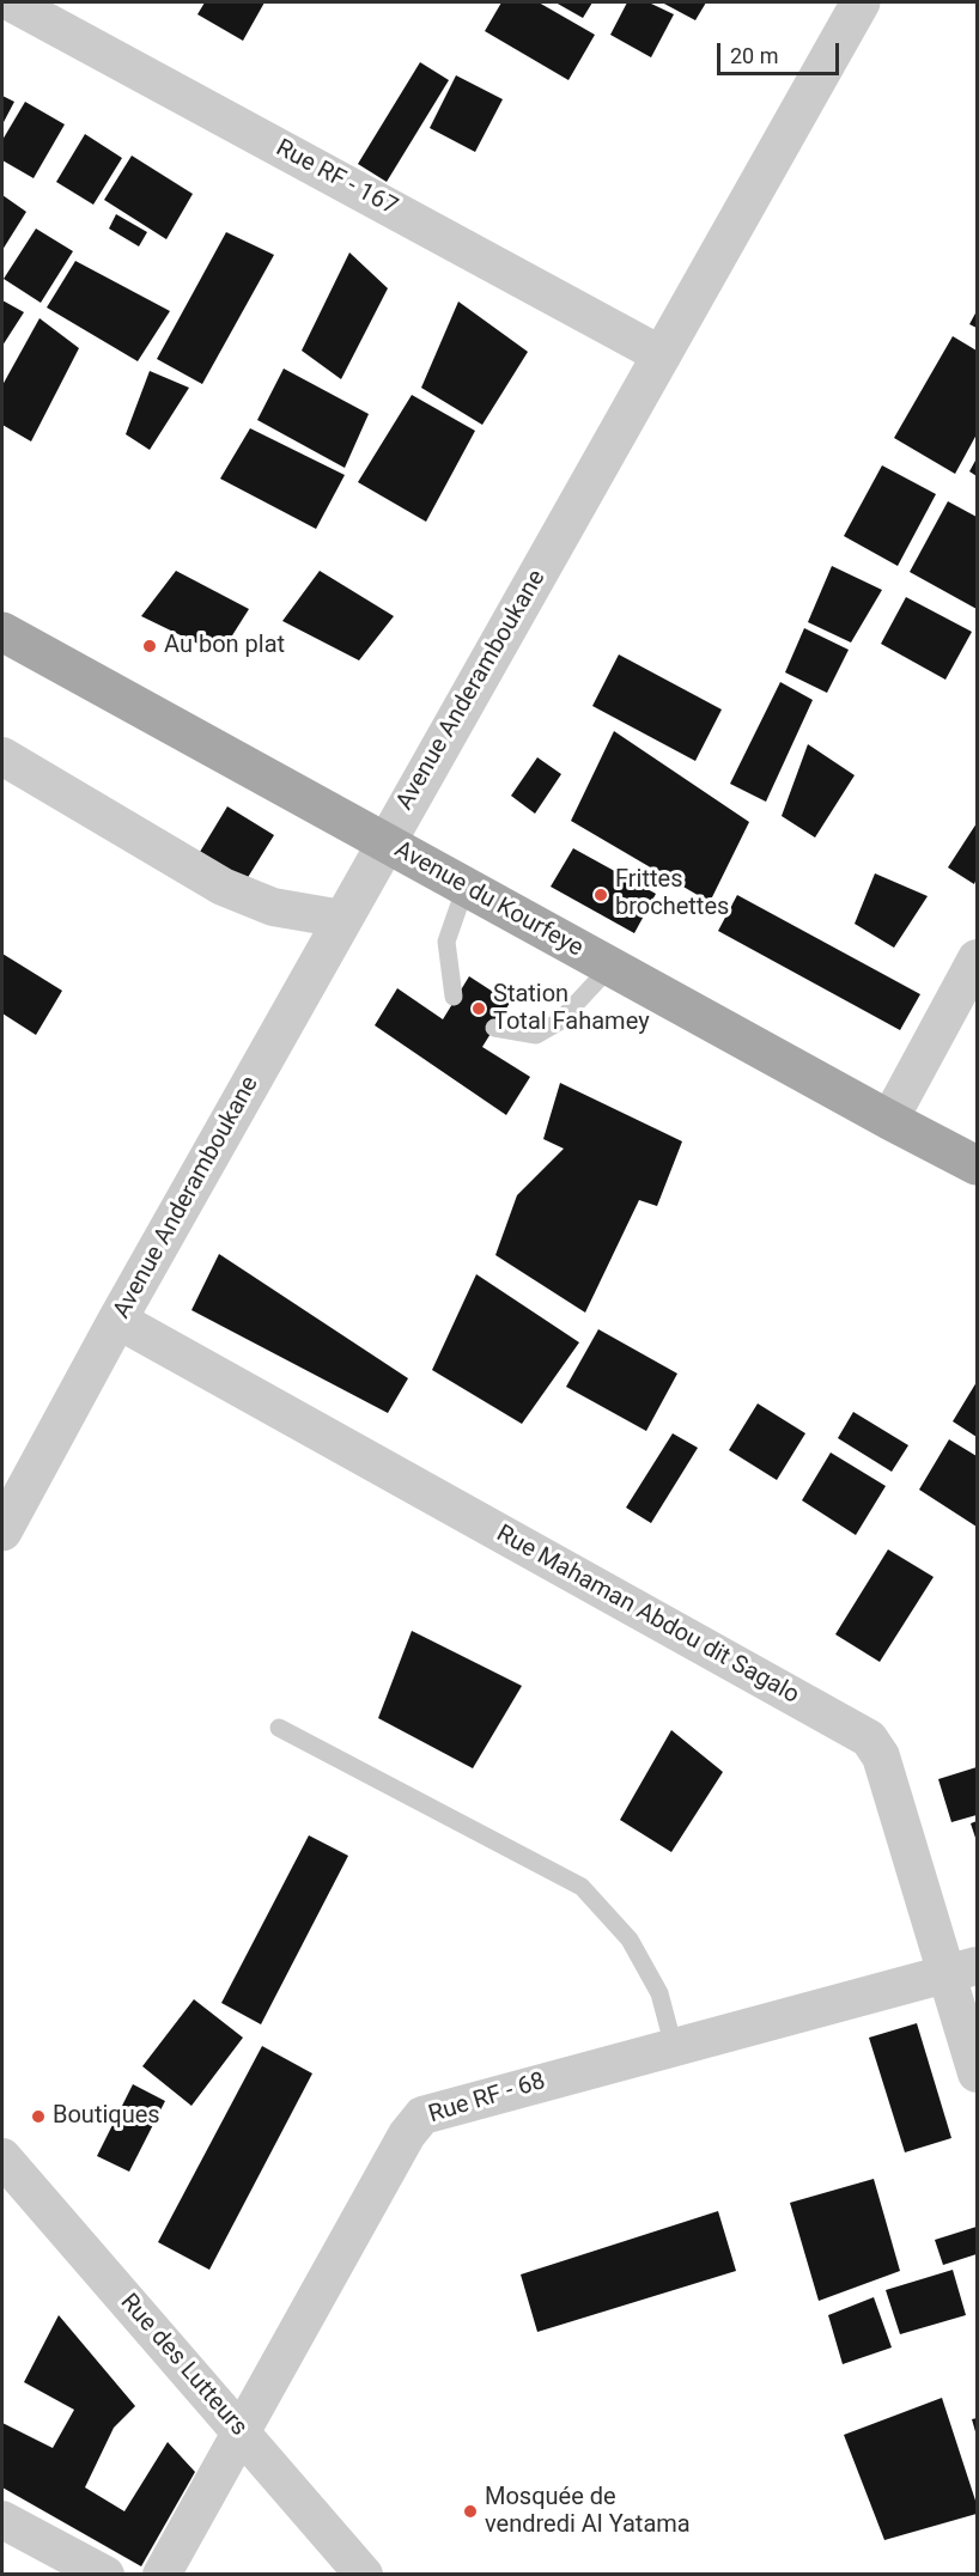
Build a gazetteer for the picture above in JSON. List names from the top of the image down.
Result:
{
  "streets": {
    "main road": ["Avenue du Kourfeye"],
    "street": [
      "Rue RF - 167",
      "Avenue Anderamboukane",
      "Rue Mahaman Abdou dit Sagalo",
      "Rue RF - 68",
      "Rue des Lutteurs"
    ]
  },
  "crossings": [
    ["Rue RF - 167", "Avenue Anderamboukane"],
    ["Avenue Anderamboukane", "Avenue du Kourfeye"],
    ["Avenue Anderamboukane", "Rue Mahaman Abdou dit Sagalo"],
    ["Rue Mahaman Abdou dit Sagalo", "Rue RF - 68"],
    ["Rue RF - 68", "Rue des Lutteurs"]
  ],
  "places": [
    "Au bon plat",
    "Frittes brochettes",
    "Station Total Fahamey",
    "Boutiques",
    "Mosquée de vendredi Al Yatama"
  ],
  "scale_bar": "20 m"
}
